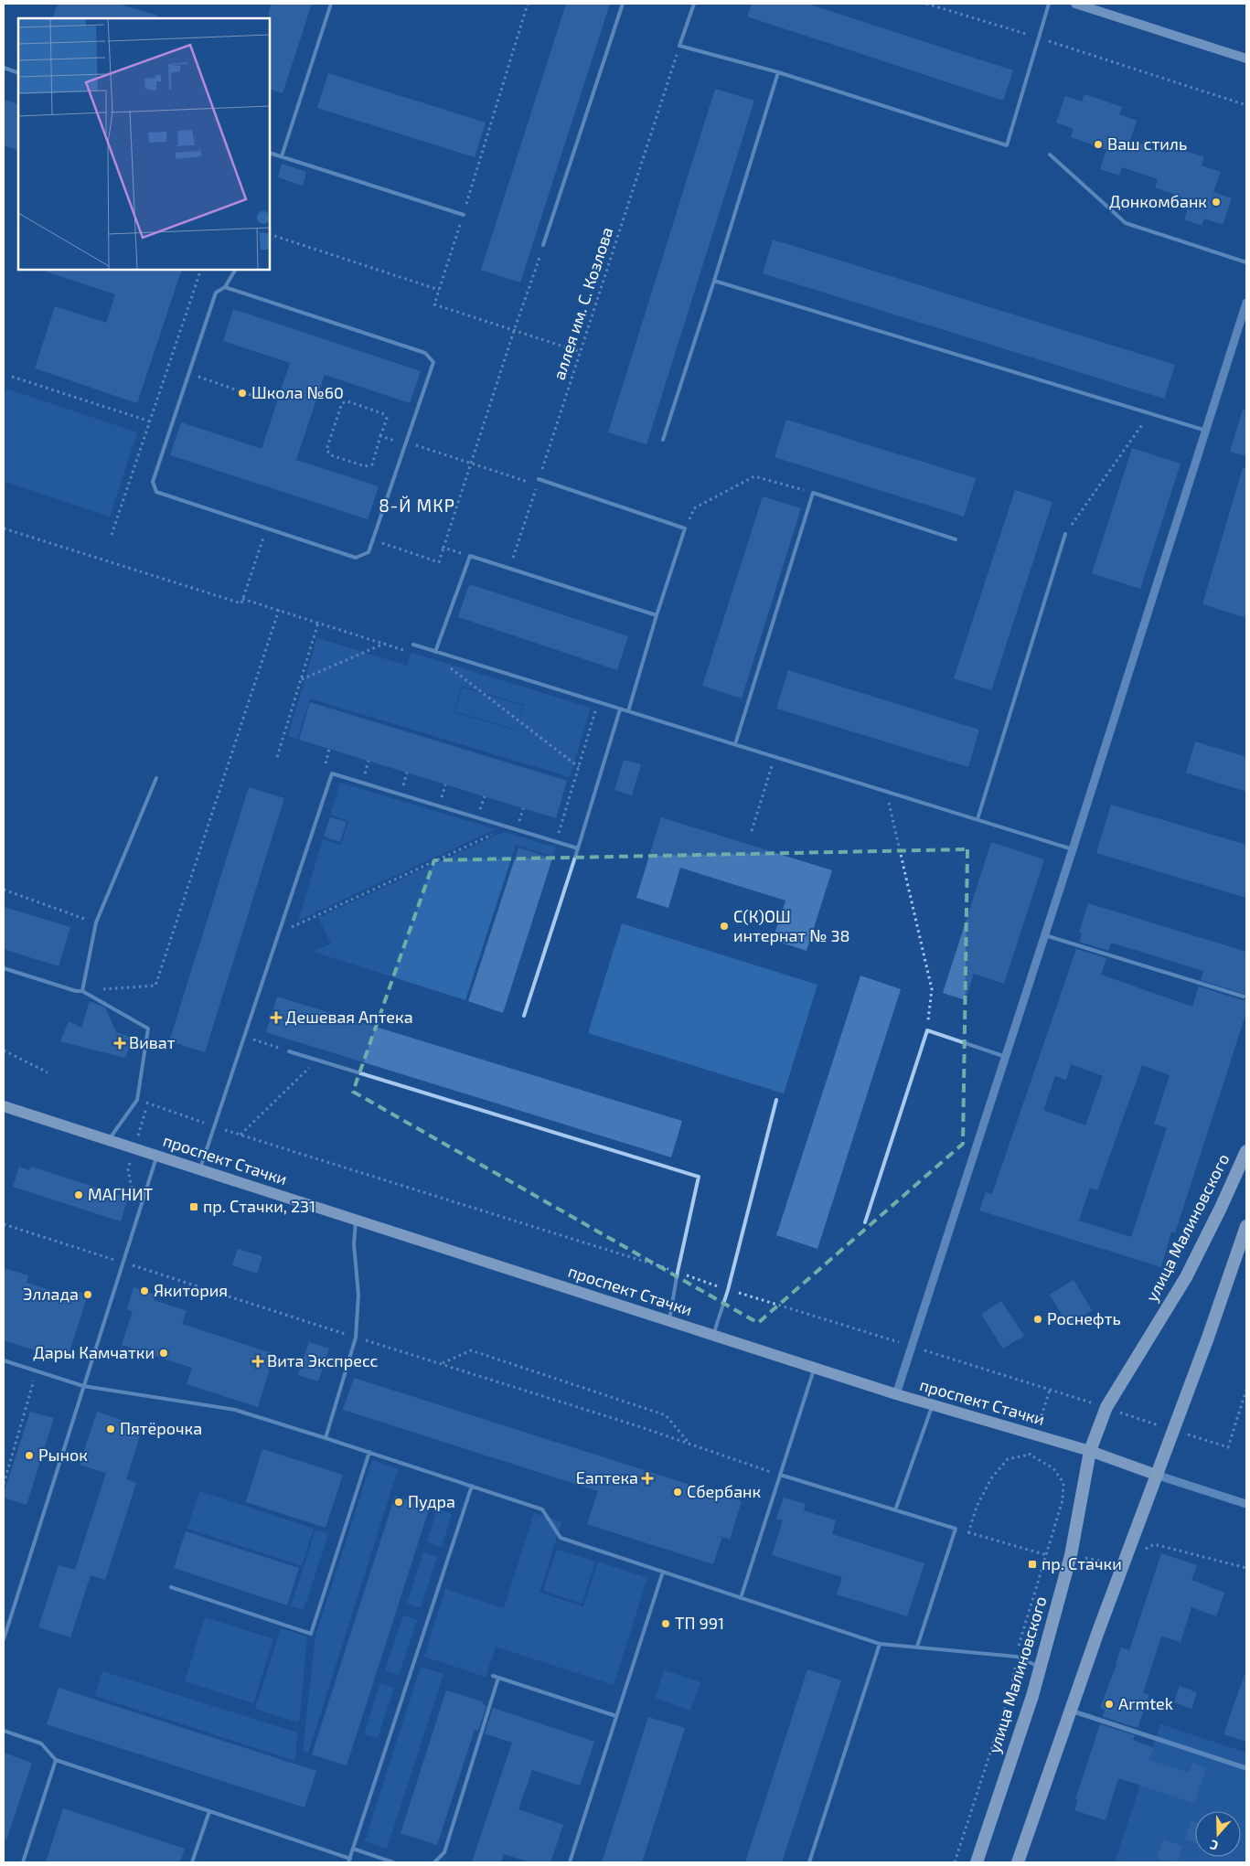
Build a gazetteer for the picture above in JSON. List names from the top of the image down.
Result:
{
  "streets": {
    "highway": ["улица Малиновского"],
    "main road": ["проспект Стачки"],
    "path": ["аллея им. С. Козлова"]
  },
  "crossings": [
    ["проспект Стачки", "улица Малиновского"]
  ],
  "districts": ["8-Й МКР"],
  "places": {
    "other": [
      "Ваш стиль",
      "Донкомбанк",
      "Школа №60",
      "С(К)ОШ интернат № 38",
      "МАГНИТ",
      "Якитория",
      "Эллада",
      "Роснефть",
      "Дары Камчатки",
      "Пятёрочка",
      "Рынок",
      "Сбербанк",
      "Пудра",
      "ТП 991",
      "Armtek"
    ],
    "health": [
      "Дешевая Аптека",
      "Виват",
      "Вита Экспресс",
      "Еаптека"
    ],
    "transit": ["пр. Стачки, 231", "пр. Стачки"]
  },
  "north": "bottom"
}
